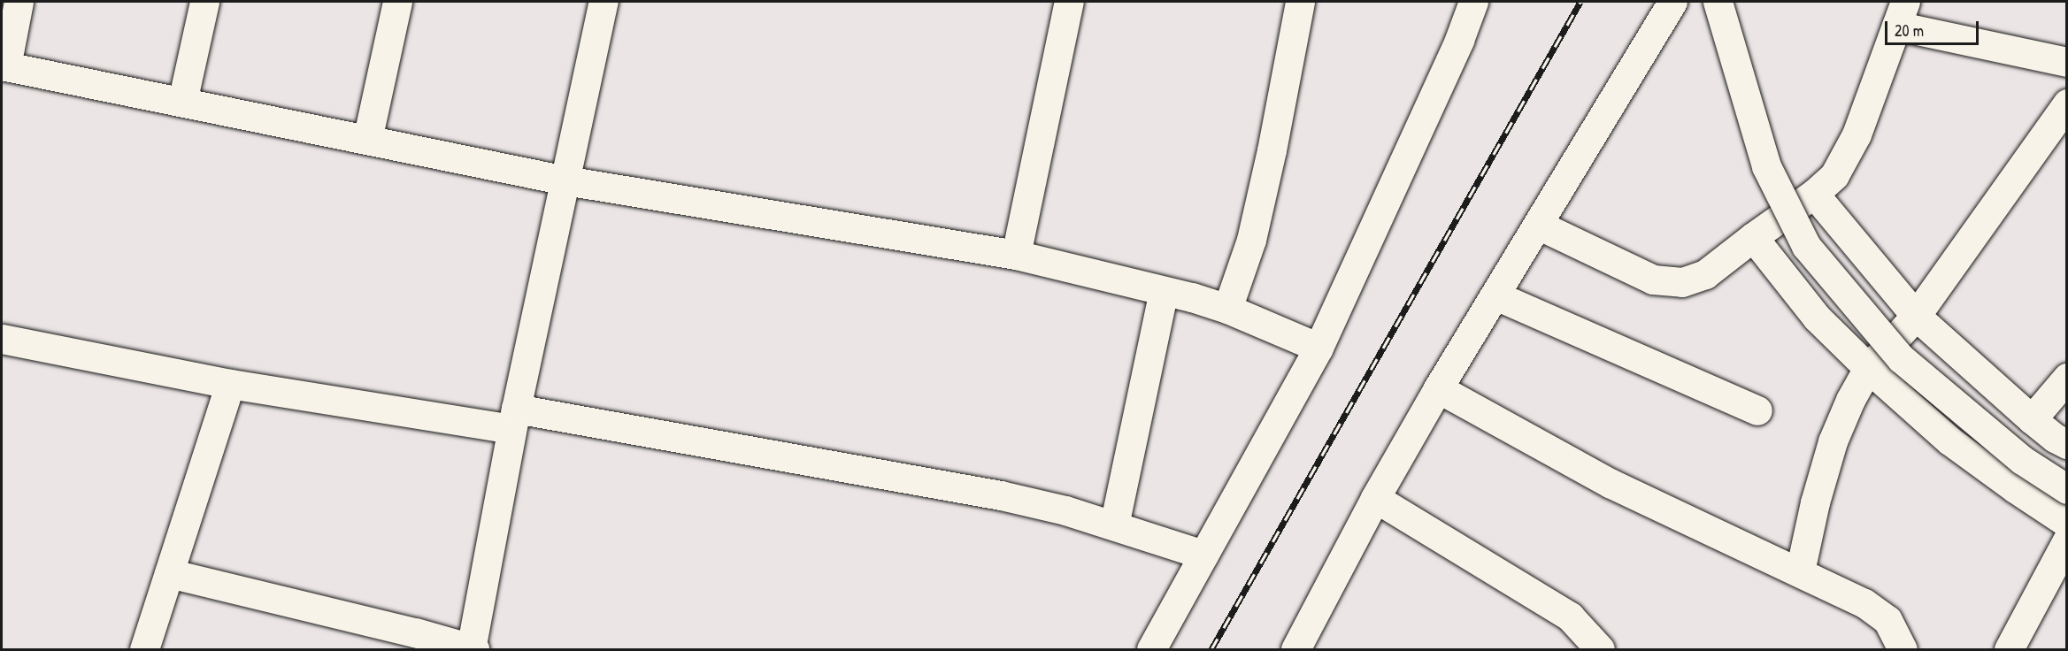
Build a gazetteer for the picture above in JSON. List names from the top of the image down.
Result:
{
  "scale_bar": "20 m"
}
